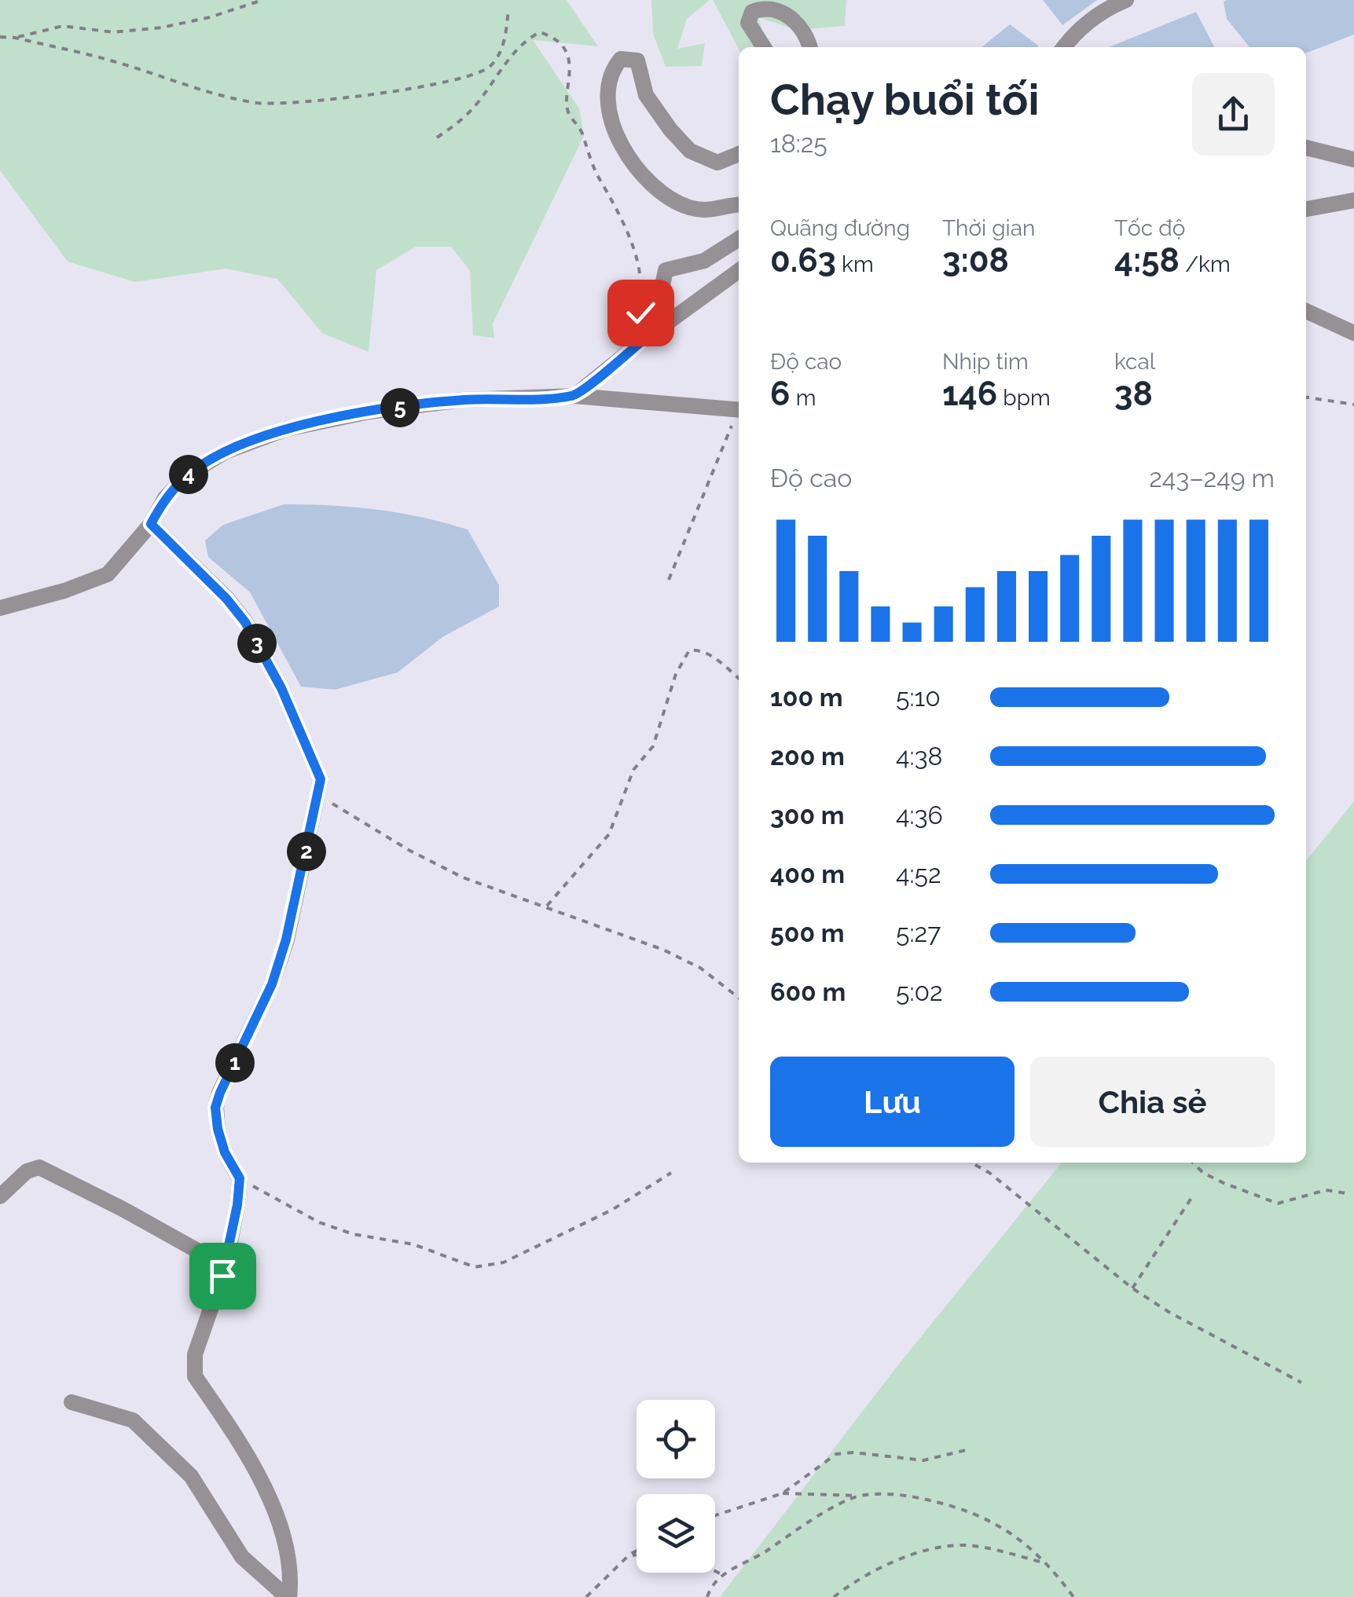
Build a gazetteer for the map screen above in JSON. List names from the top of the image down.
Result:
{
  "page": {
    "heading": ["Chạy buổi tối", "18:25"],
    "stats": [
      ["Quãng đường", "0.63 km"],
      ["Thời gian", "3:08"],
      ["Tốc độ", "4:58 /km"],
      ["Độ cao", "6 m"],
      ["Nhịp tim", "146 bpm"],
      ["kcal", "38"]
    ],
    "pins": [
      "5",
      "4",
      "3",
      "2",
      "1"
    ],
    "chart": ["Độ cao", "243–249 m"],
    "list": [
      {
        "name": "100 m",
        "note": "5:10"
      },
      {
        "name": "200 m",
        "note": "4:38"
      },
      {
        "name": "300 m",
        "note": "4:36"
      },
      {
        "name": "400 m",
        "note": "4:52"
      },
      {
        "name": "500 m",
        "note": "5:27"
      },
      {
        "name": "600 m",
        "note": "5:02"
      }
    ],
    "buttons": ["Lưu", "Chia sẻ"]
  }
}
